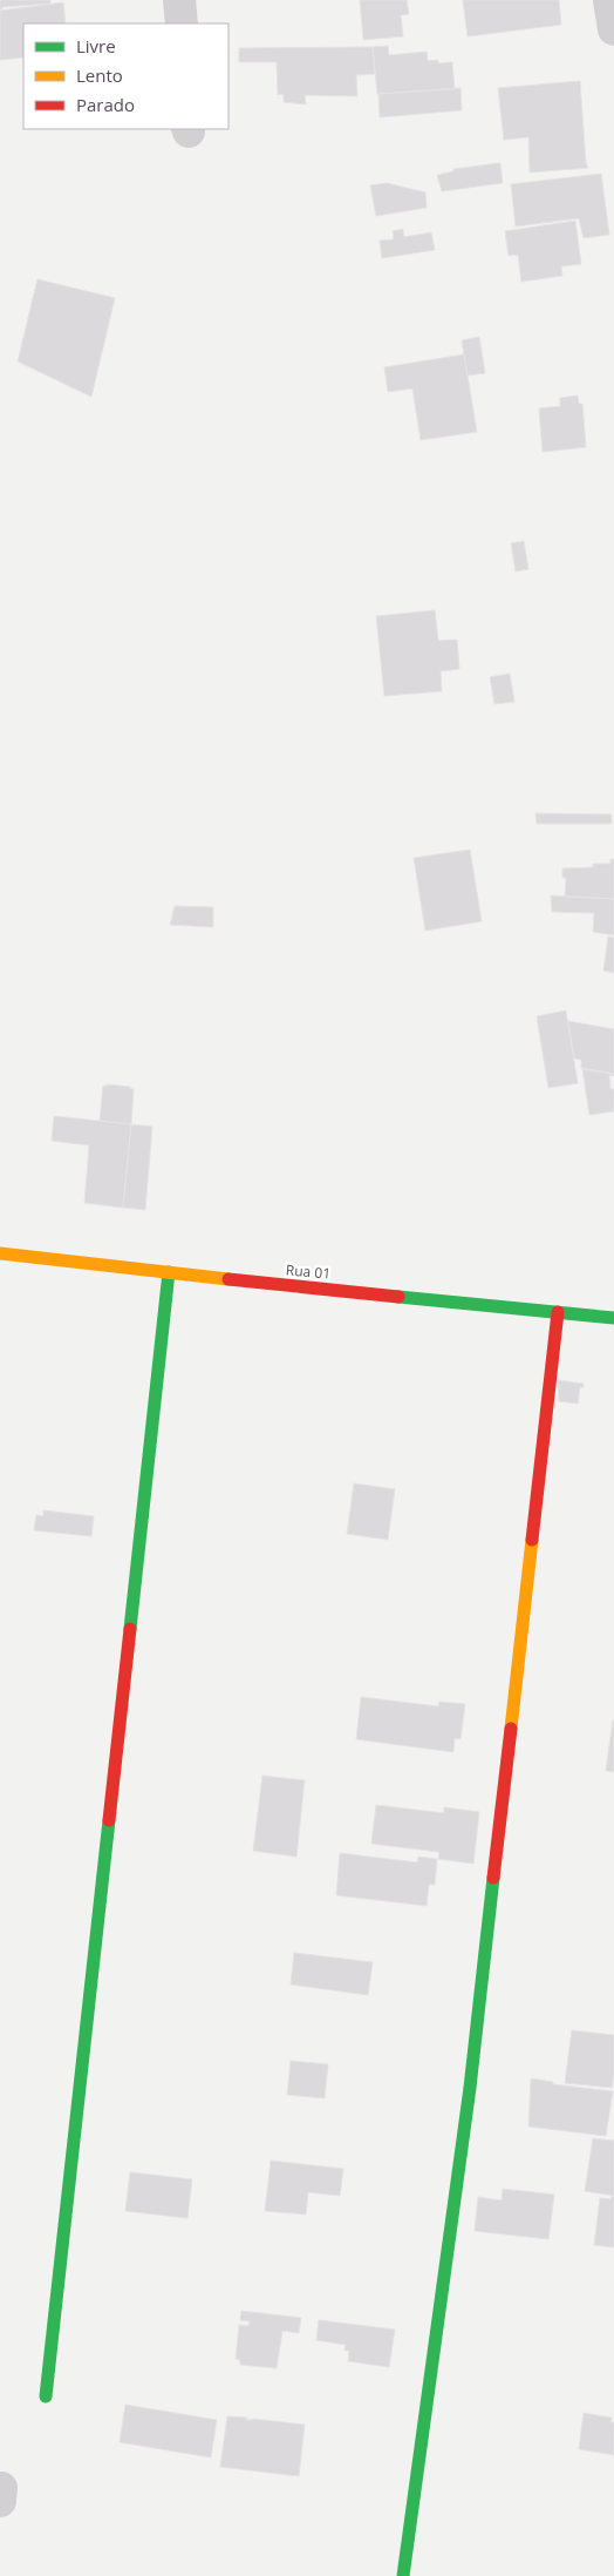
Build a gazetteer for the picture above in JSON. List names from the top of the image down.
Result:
{
  "streets": {
    "street": ["Rua 01"]
  },
  "legend": ["Livre", "Lento", "Parado"]
}
